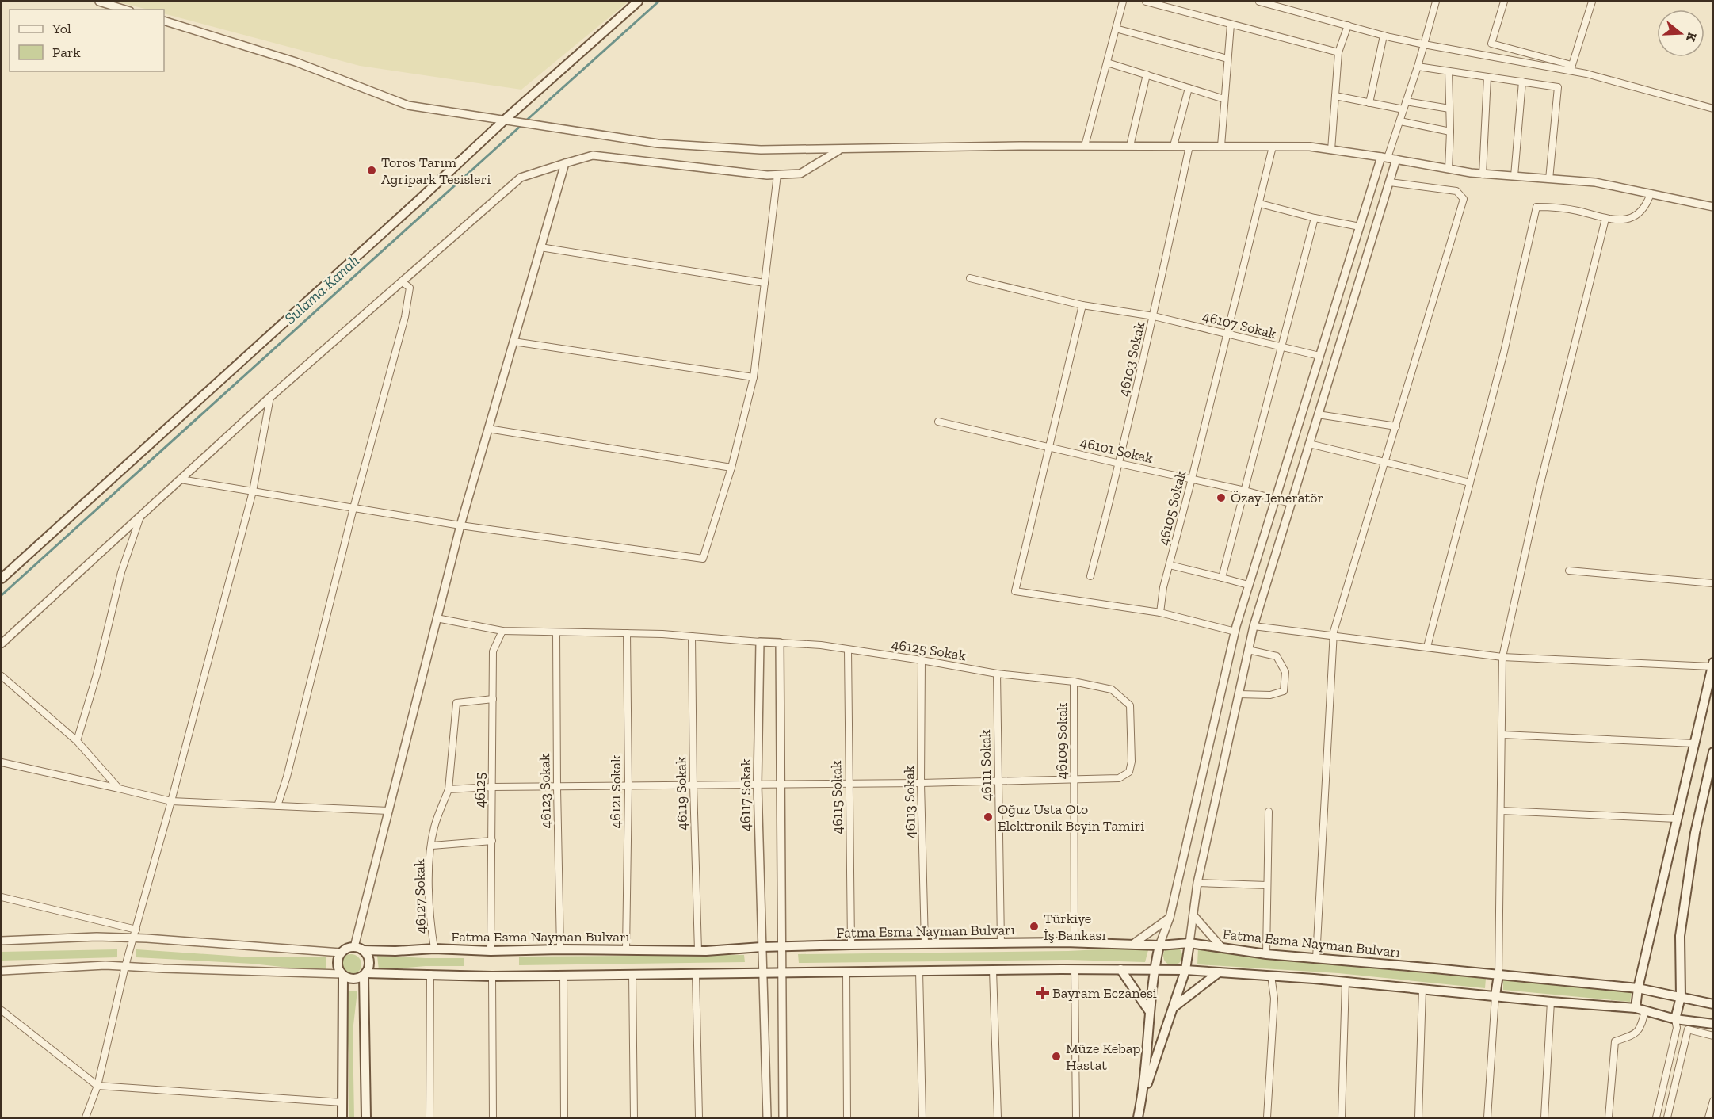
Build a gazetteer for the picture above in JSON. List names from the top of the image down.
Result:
{
  "streets": {
    "main road": ["Fatma Esma Nayman Bulvarı"],
    "street": [
      "46107 Sokak",
      "46103 Sokak",
      "46101 Sokak",
      "46105 Sokak",
      "46125 Sokak",
      "46109 Sokak",
      "46111 Sokak",
      "46125",
      "46123 Sokak",
      "46121 Sokak",
      "46119 Sokak",
      "46117 Sokak",
      "46115 Sokak",
      "46113 Sokak",
      "46127 Sokak"
    ]
  },
  "crossings": [
    ["46107 Sokak", "46103 Sokak"],
    ["46107 Sokak", "46105 Sokak"],
    ["46103 Sokak", "46101 Sokak"],
    ["46101 Sokak", "46105 Sokak"],
    ["46125 Sokak", "46109 Sokak"],
    ["46125 Sokak", "46111 Sokak"],
    ["46125 Sokak", "46125"],
    ["46125 Sokak", "46123 Sokak"],
    ["46125 Sokak", "46121 Sokak"],
    ["46125 Sokak", "46119 Sokak"],
    ["46125 Sokak", "46117 Sokak"],
    ["46125 Sokak", "46115 Sokak"],
    ["46125 Sokak", "46113 Sokak"],
    ["46109 Sokak", "Fatma Esma Nayman Bulvarı"],
    ["46111 Sokak", "Fatma Esma Nayman Bulvarı"],
    ["46125", "46127 Sokak"],
    ["46125", "Fatma Esma Nayman Bulvarı"],
    ["46123 Sokak", "Fatma Esma Nayman Bulvarı"],
    ["46121 Sokak", "Fatma Esma Nayman Bulvarı"],
    ["46119 Sokak", "Fatma Esma Nayman Bulvarı"],
    ["46117 Sokak", "Fatma Esma Nayman Bulvarı"],
    ["46115 Sokak", "Fatma Esma Nayman Bulvarı"],
    ["46113 Sokak", "Fatma Esma Nayman Bulvarı"],
    ["46127 Sokak", "Fatma Esma Nayman Bulvarı"]
  ],
  "water": ["Sulama Kanalı"],
  "places": {
    "other": [
      "Toros Tarım Agripark Tesisleri",
      "Özay Jeneratör",
      "Oğuz Usta Oto Elektronik Beyin Tamiri",
      "Türkiye İş Bankası",
      "Müze Kebap Hastat"
    ],
    "health": ["Bayram Eczanesi"]
  },
  "legend": ["Yol", "Park"],
  "north": "right"
}
